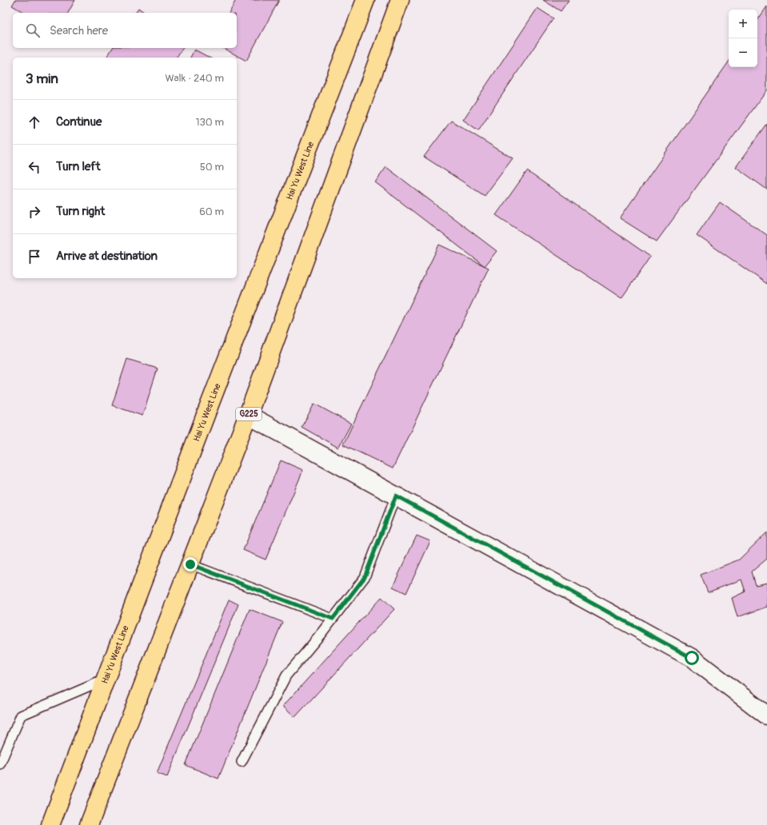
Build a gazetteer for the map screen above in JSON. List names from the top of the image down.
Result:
{
  "streets": {
    "highway": ["Hai Yu West Line", "G225"]
  },
  "page": {
    "map_buttons": ["+", "−"],
    "search": "Search here",
    "heading": ["3 min", "Walk · 240 m"],
    "list": [
      ["Continue", "130 m"],
      ["Turn left", "50 m"],
      ["Turn right", "60 m"],
      "Arrive at destination"
    ]
  }
}
